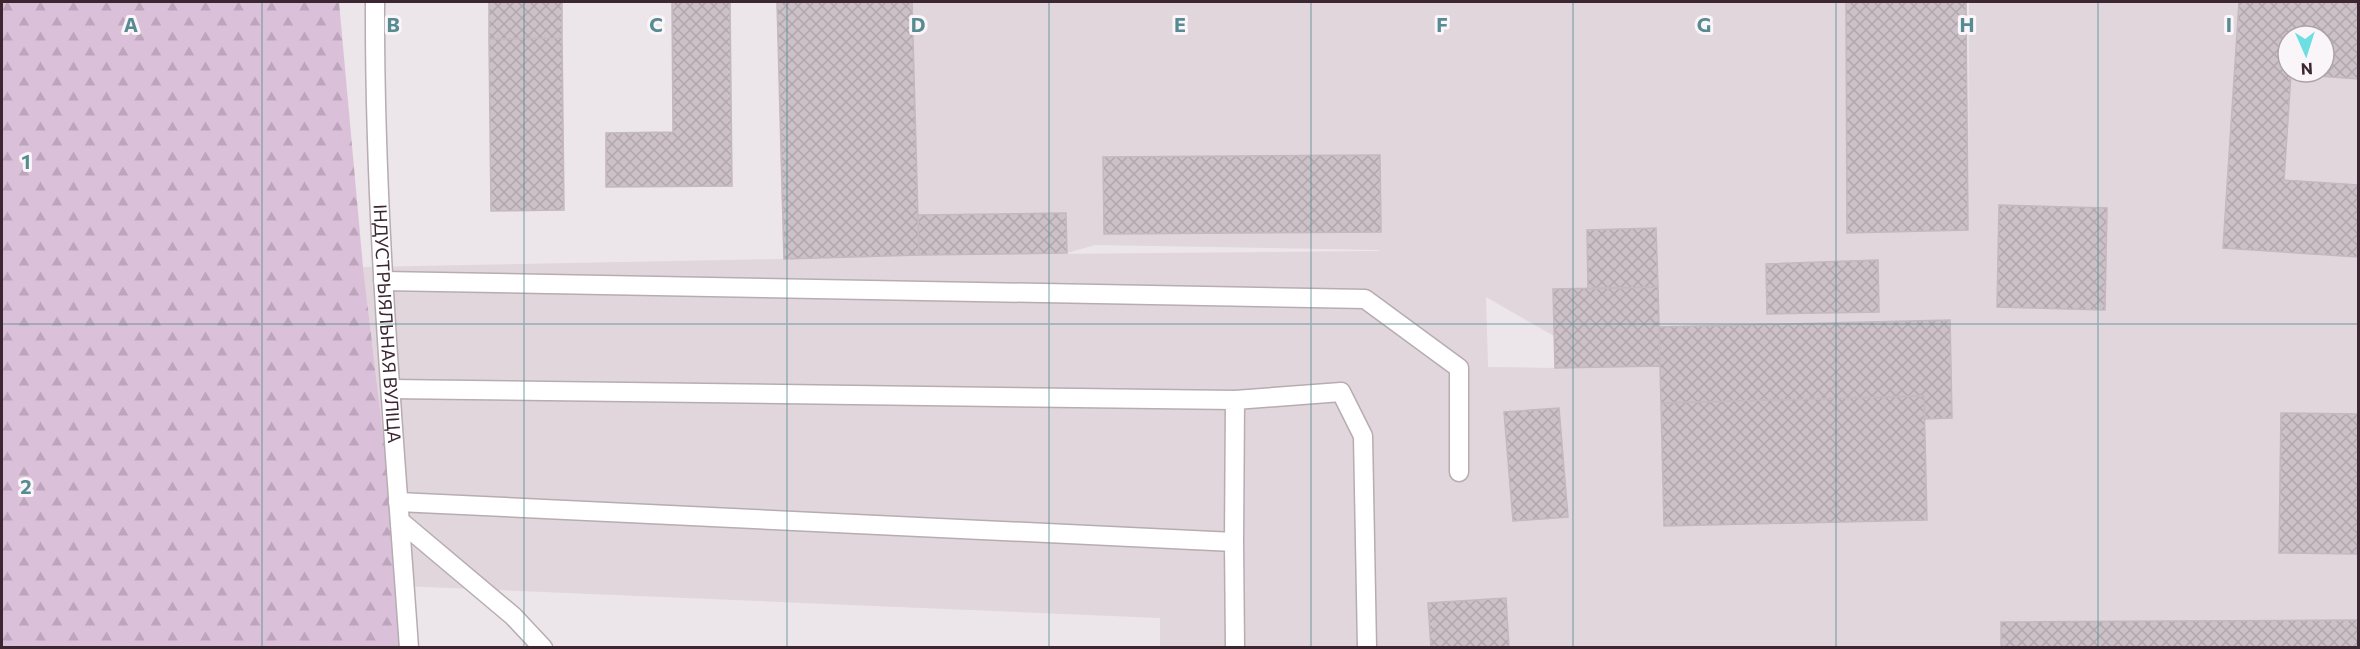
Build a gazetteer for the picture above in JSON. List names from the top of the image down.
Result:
{
  "streets": {
    "street": ["ІНДУСТРЫЯЛЬНАЯ ВУЛІЦА"]
  },
  "north": "bottom",
  "grid": {
    "columns": [
      "A",
      "B",
      "C",
      "D",
      "E",
      "F",
      "G",
      "H",
      "I"
    ],
    "rows": ["1", "2"]
  }
}
